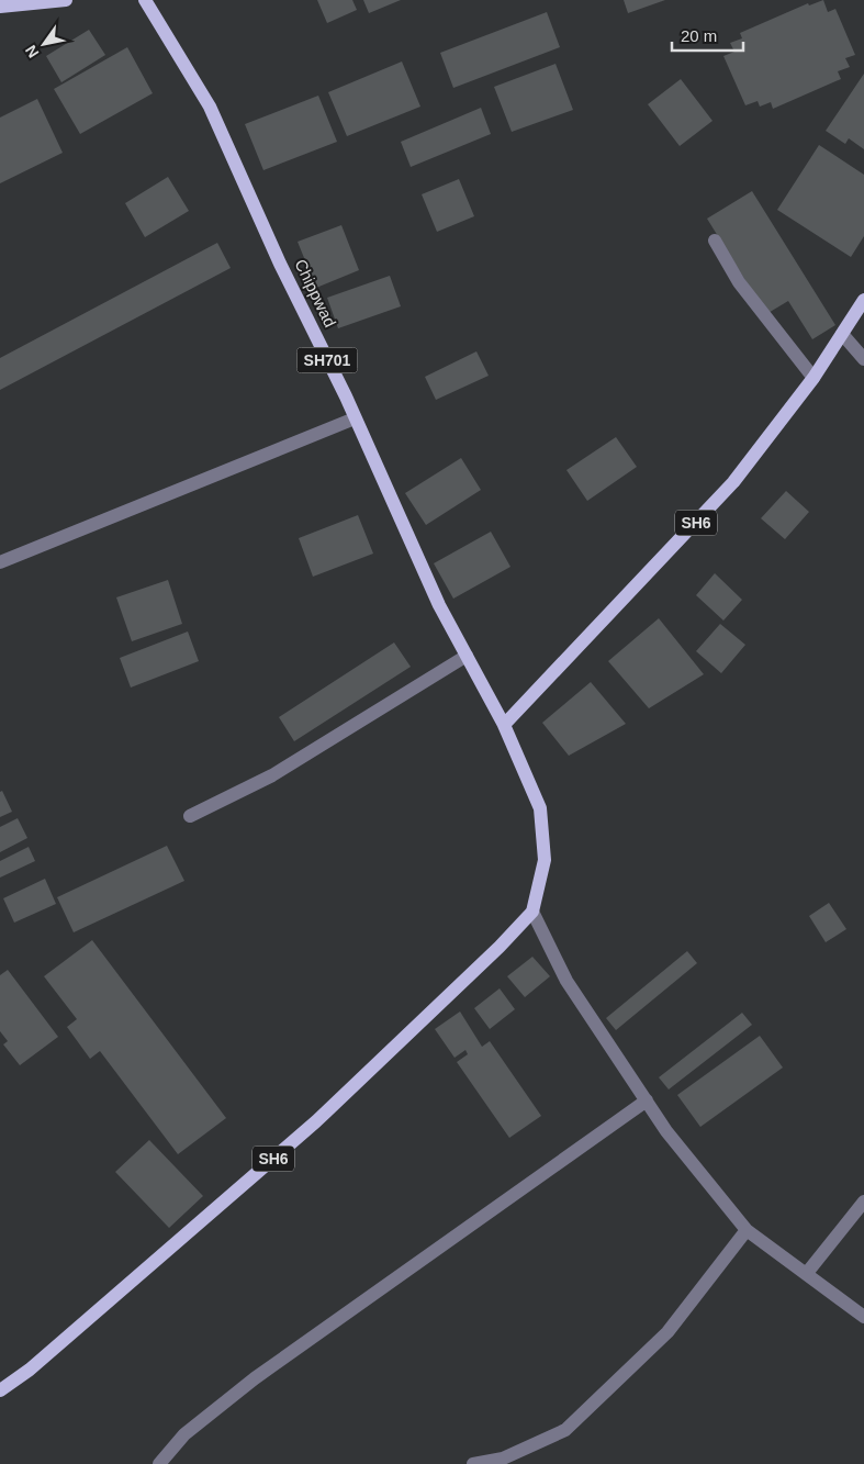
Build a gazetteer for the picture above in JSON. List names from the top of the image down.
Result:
{
  "streets": {
    "main road": ["Chippwad", "SH701", "SH6"]
  },
  "crossings": [
    ["Chippwad", "SH6"]
  ],
  "scale_bar": "20 m",
  "north": "bottom left"
}
